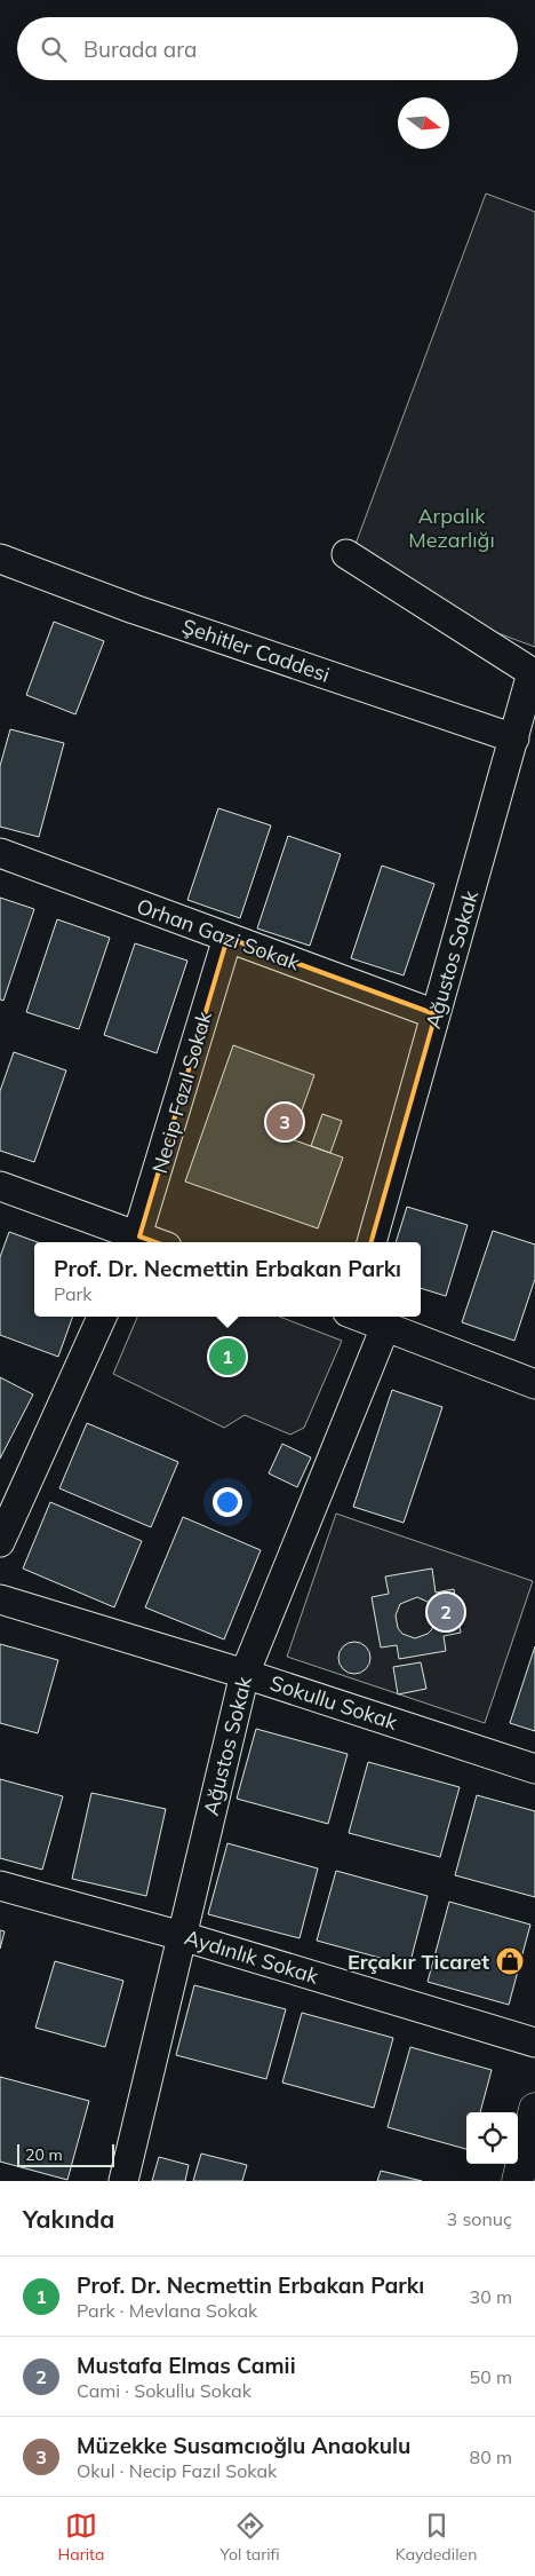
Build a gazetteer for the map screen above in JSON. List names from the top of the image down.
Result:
{
  "streets": {
    "street": [
      "Şehitler Caddesi",
      "Orhan Gazi Sokak",
      "Ağustos Sokak",
      "Necip Fazıl Sokak",
      "Sokullu Sokak",
      "Aydınlık Sokak"
    ]
  },
  "crossings": [
    ["Şehitler Caddesi", "Ağustos Sokak"],
    ["Orhan Gazi Sokak", "Ağustos Sokak"],
    ["Orhan Gazi Sokak", "Necip Fazıl Sokak"],
    ["Ağustos Sokak", "Sokullu Sokak"],
    ["Ağustos Sokak", "Aydınlık Sokak"]
  ],
  "parks": ["Arpalık Mezarlığı"],
  "places": {
    "shop": ["Erçakır Ticaret"]
  },
  "scale_bar": "20 m",
  "north": "right",
  "page": {
    "search": "Burada ara",
    "pins": ["3", "1", "2"],
    "popup": ["Prof. Dr. Necmettin Erbakan Parkı", "Park"],
    "scale": "20 m",
    "heading": ["Yakında", "3 sonuç"],
    "list": [
      {
        "mark": "1",
        "name": "Prof. Dr. Necmettin Erbakan Parkı",
        "note": "Park · Mevlana Sokak",
        "value": "30 m"
      },
      {
        "mark": "2",
        "name": "Mustafa Elmas Camii",
        "note": "Cami · Sokullu Sokak",
        "value": "50 m"
      },
      {
        "mark": "3",
        "name": "Müzekke Susamcıoğlu Anaokulu",
        "note": "Okul · Necip Fazıl Sokak",
        "value": "80 m"
      }
    ],
    "nav": ["Harita", "Yol tarifi", "Kaydedilen"]
  }
}
